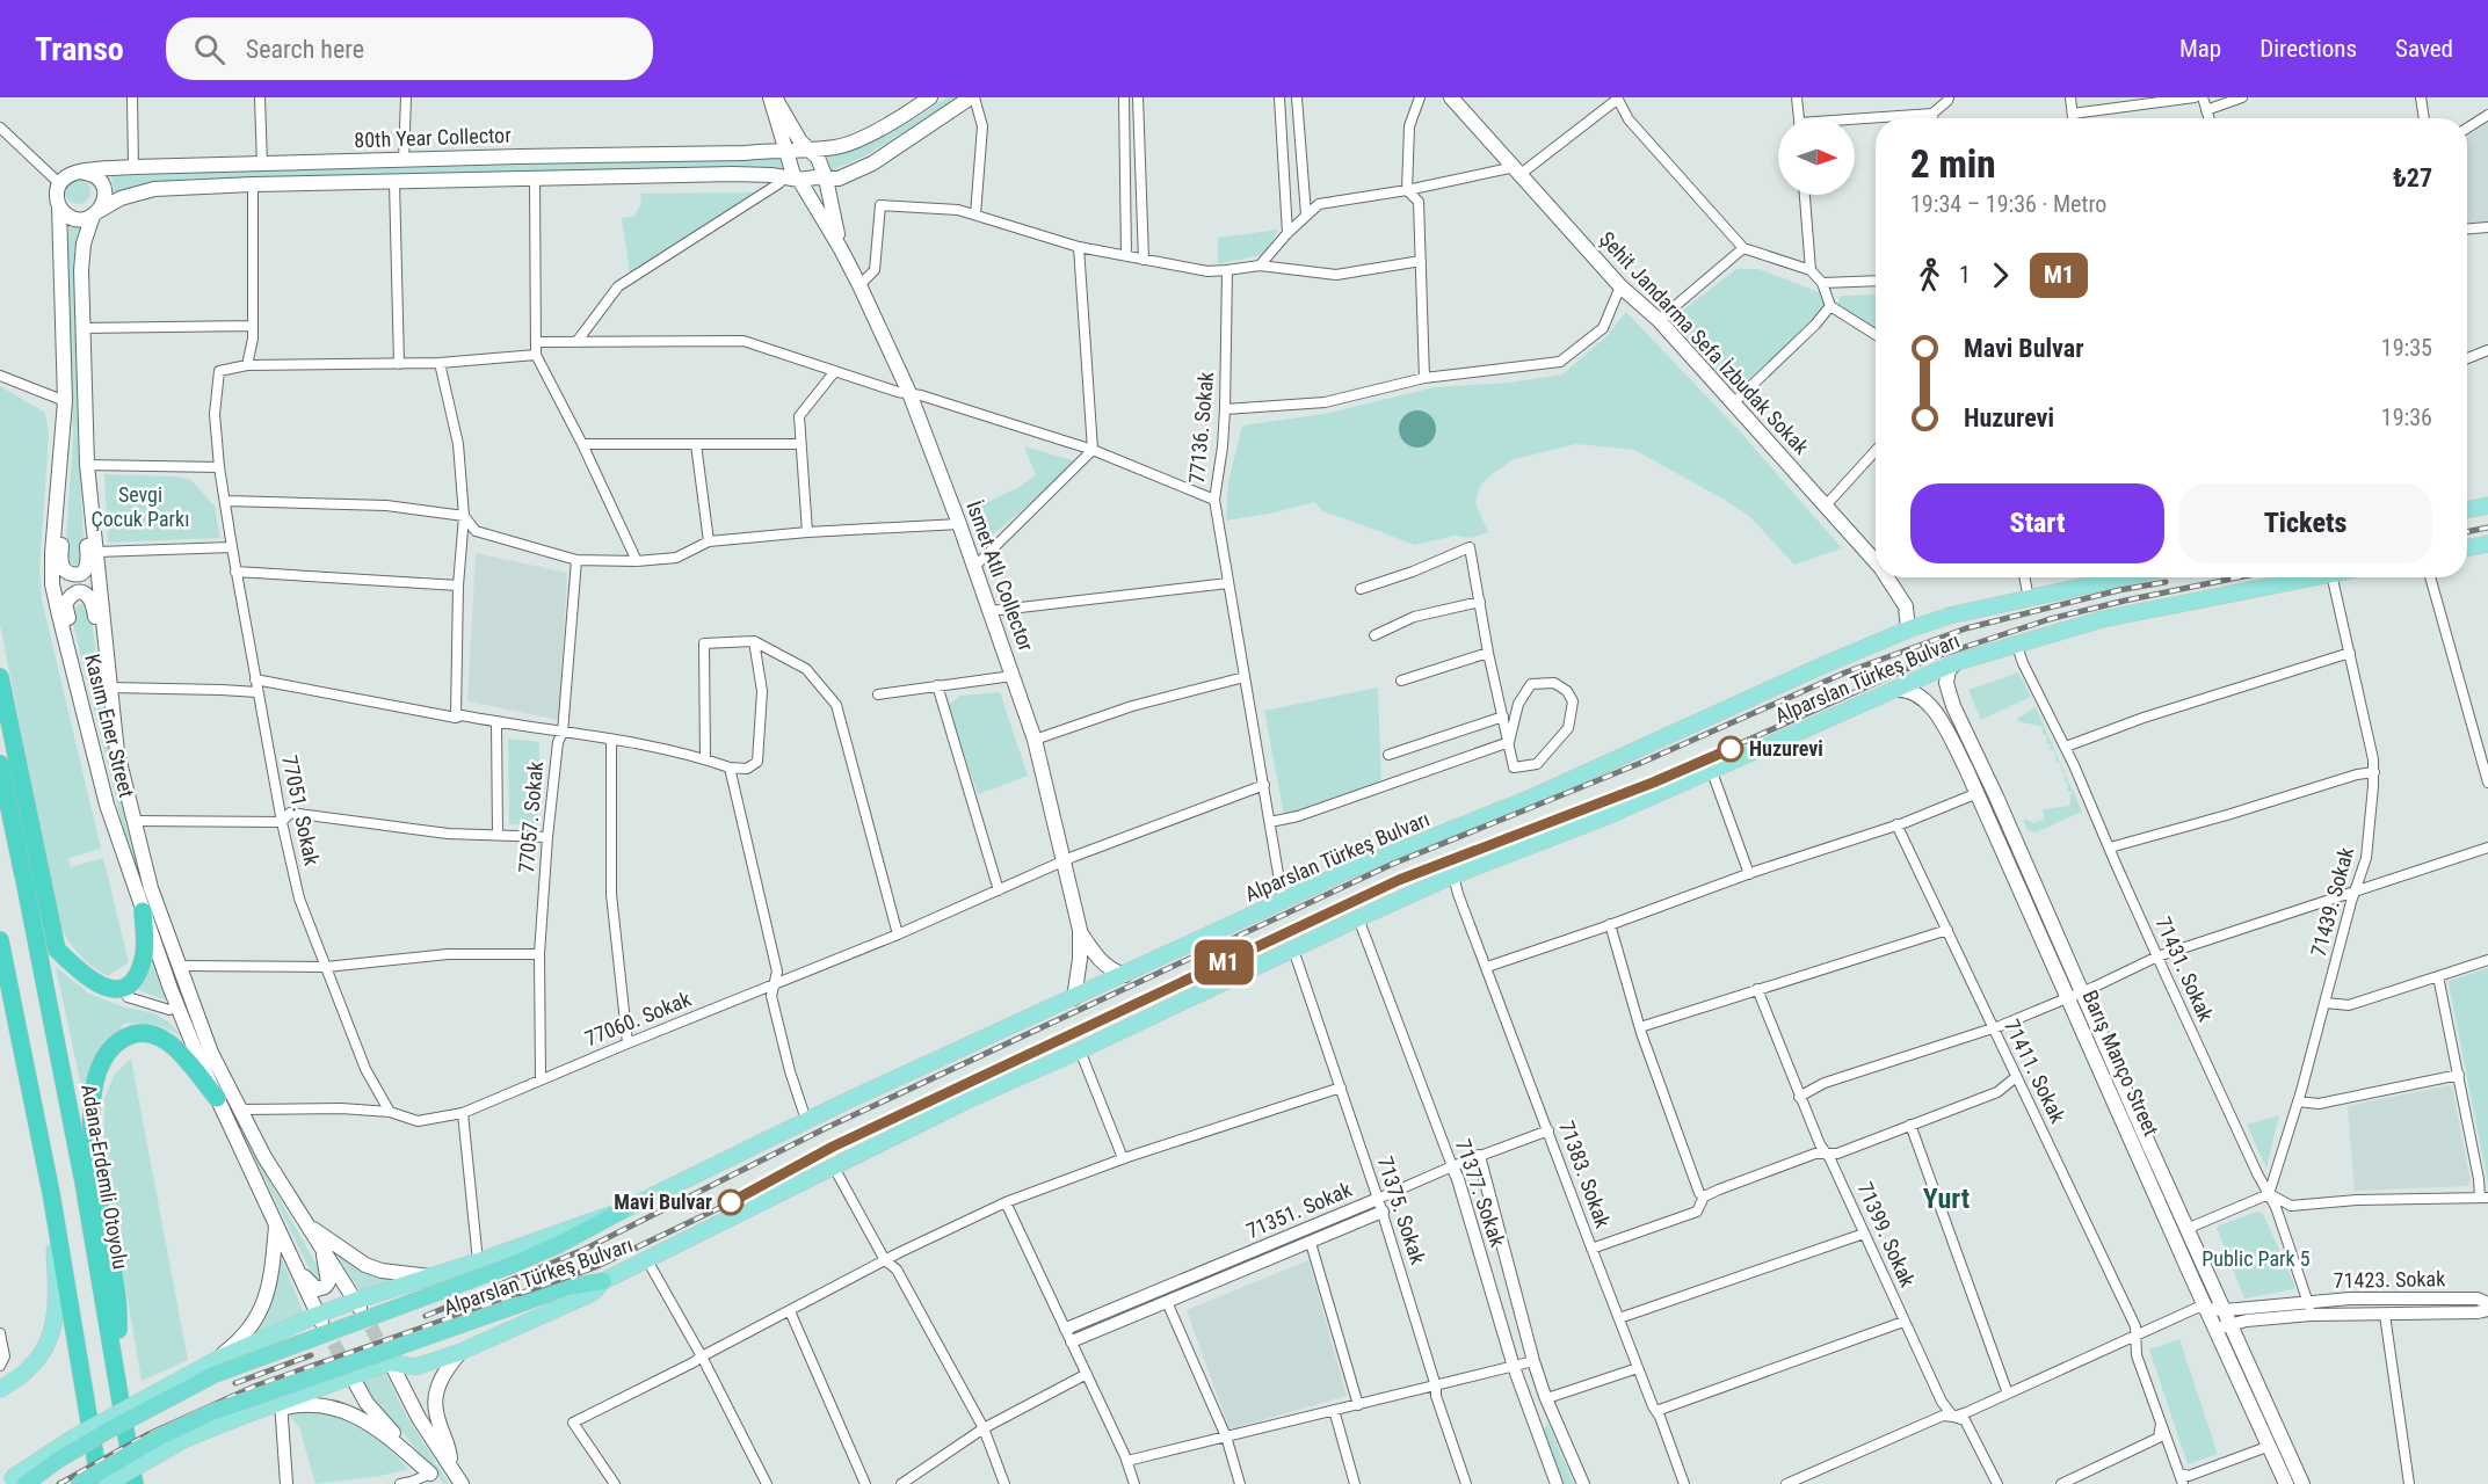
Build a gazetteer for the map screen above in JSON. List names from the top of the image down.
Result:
{
  "streets": {
    "highway": ["Alparslan Türkeş Bulvarı", "Adana-Erdemli Otoyolu"],
    "main road": [
      "80th Year Collector",
      "Şehit Jandarma Sefa İzbudak Sokak",
      "İsmet Atlı Collector",
      "Kasım Ener Street",
      "Barış Manço Street"
    ],
    "street": [
      "77136. Sokak",
      "77051. Sokak",
      "77057. Sokak",
      "71439. Sokak",
      "71431. Sokak",
      "77060. Sokak",
      "71411. Sokak",
      "71383. Sokak",
      "71377. Sokak",
      "71351. Sokak",
      "71375. Sokak",
      "71399. Sokak",
      "71423. Sokak"
    ]
  },
  "crossings": [
    ["80th Year Collector", "İsmet Atlı Collector"],
    ["80th Year Collector", "Kasım Ener Street"],
    ["Şehit Jandarma Sefa İzbudak Sokak", "Alparslan Türkeş Bulvarı"],
    ["77136. Sokak", "Alparslan Türkeş Bulvarı"],
    ["77136. Sokak", "77060. Sokak"],
    ["İsmet Atlı Collector", "77060. Sokak"],
    ["Alparslan Türkeş Bulvarı", "Kasım Ener Street"],
    ["Alparslan Türkeş Bulvarı", "71431. Sokak"],
    ["Alparslan Türkeş Bulvarı", "Barış Manço Street"],
    ["Alparslan Türkeş Bulvarı", "71383. Sokak"],
    ["Alparslan Türkeş Bulvarı", "71377. Sokak"],
    ["Alparslan Türkeş Bulvarı", "71375. Sokak"],
    ["Kasım Ener Street", "77060. Sokak"],
    ["77051. Sokak", "77060. Sokak"],
    ["77057. Sokak", "77060. Sokak"],
    ["71439. Sokak", "71431. Sokak"],
    ["71431. Sokak", "71423. Sokak"],
    ["Barış Manço Street", "71423. Sokak"],
    ["71383. Sokak", "71351. Sokak"],
    ["71377. Sokak", "71351. Sokak"],
    ["71351. Sokak", "71375. Sokak"]
  ],
  "districts": ["Yurt"],
  "parks": ["Sevgi Çocuk Parkı", "Public Park 5"],
  "places": ["Huzurevi", "Mavi Bulvar"],
  "lines": ["metro line M1"],
  "north": "right",
  "page": {
    "header": "Transo",
    "search": "Search here",
    "nav": ["Map", "Directions", "Saved"],
    "on_map": "M1",
    "heading": ["2 min", "19:34 – 19:36 · Metro", "₺27"],
    "legs": ["1", "M1"],
    "list": [
      {
        "name": "Mavi Bulvar",
        "value": "19:35"
      },
      {
        "name": "Huzurevi",
        "value": "19:36"
      }
    ],
    "buttons": ["Start", "Tickets"]
  }
}
